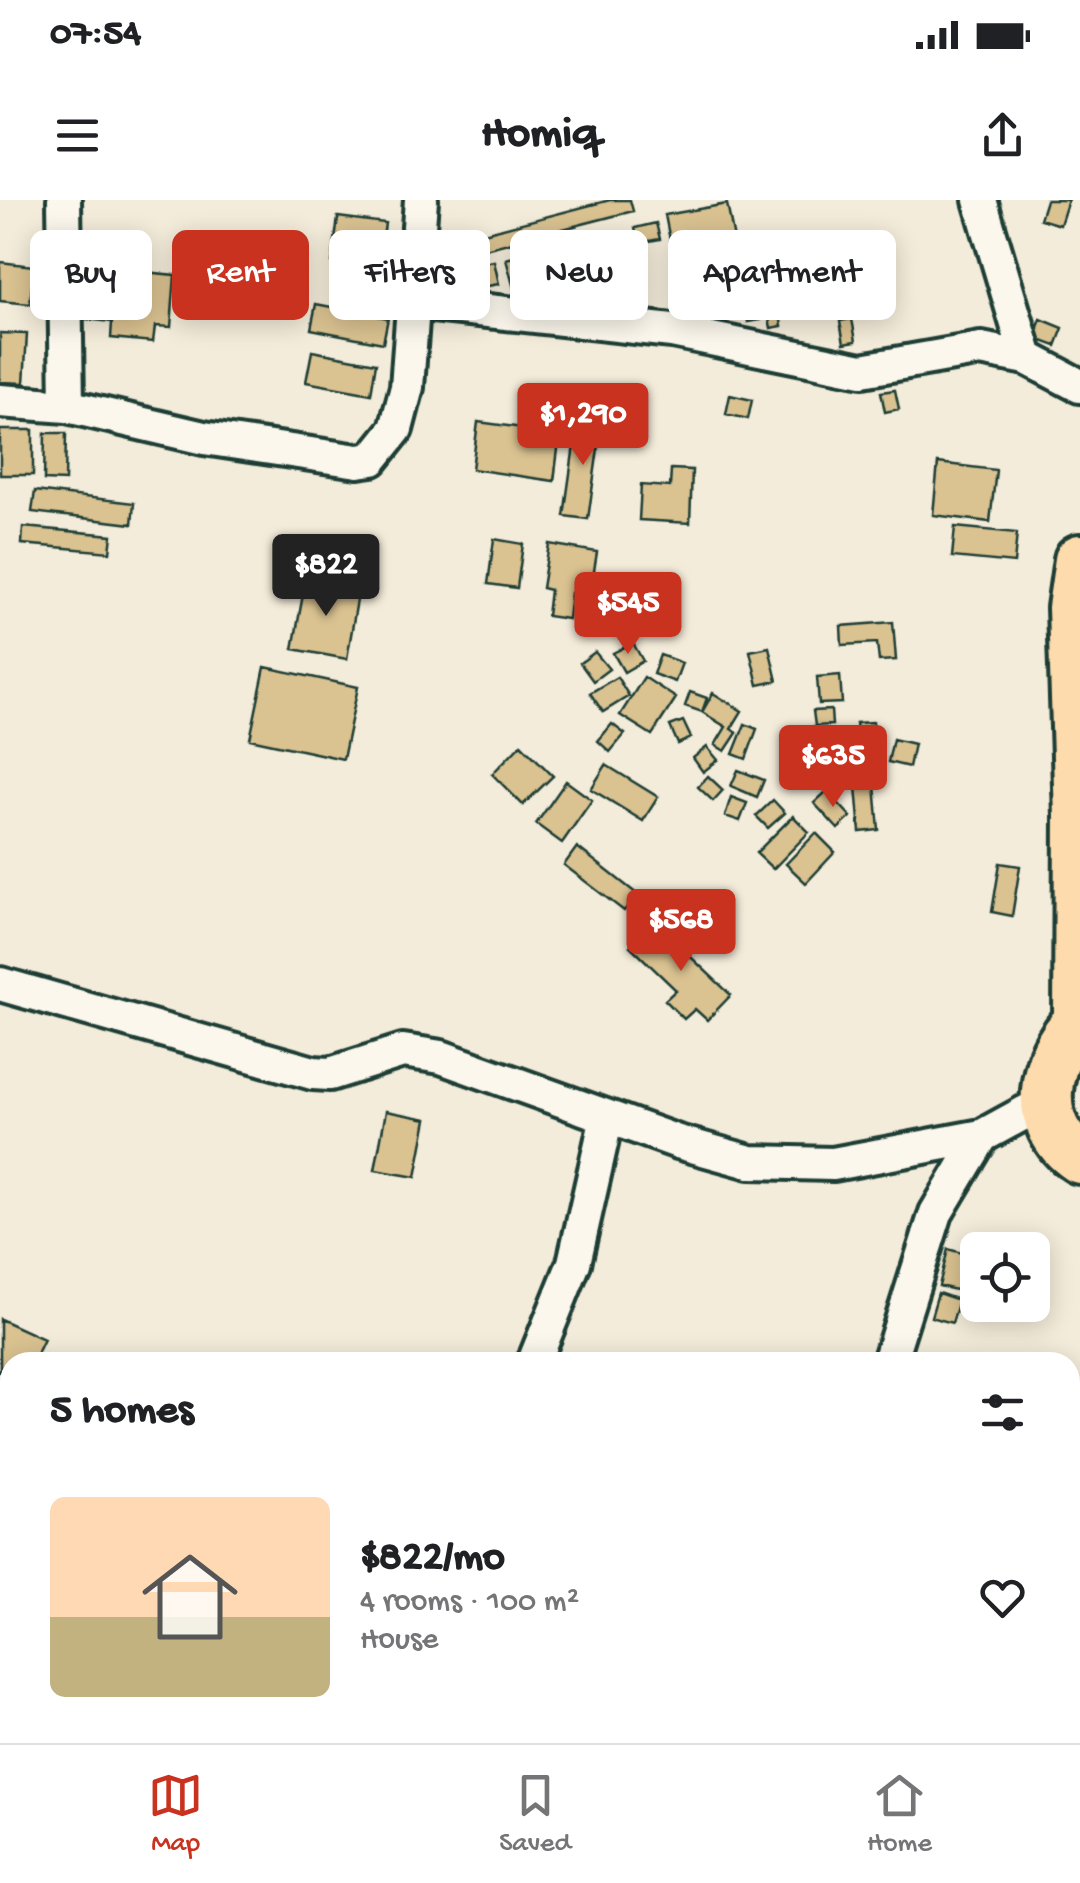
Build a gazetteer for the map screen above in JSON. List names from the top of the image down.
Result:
{
  "page": {
    "status": "07:54",
    "header": "Homiq",
    "chip": [
      "Buy",
      "Rent",
      "Filters",
      "New",
      "Apartment"
    ],
    "price": [
      "$1,290",
      "$822",
      "$545",
      "$635",
      "$568"
    ],
    "heading": "5 homes",
    "list": [
      {
        "name": "$822/mo",
        "note": "4 rooms · 100 m² · House"
      }
    ],
    "tabs": ["Map", "Saved", "Home"]
  }
}
